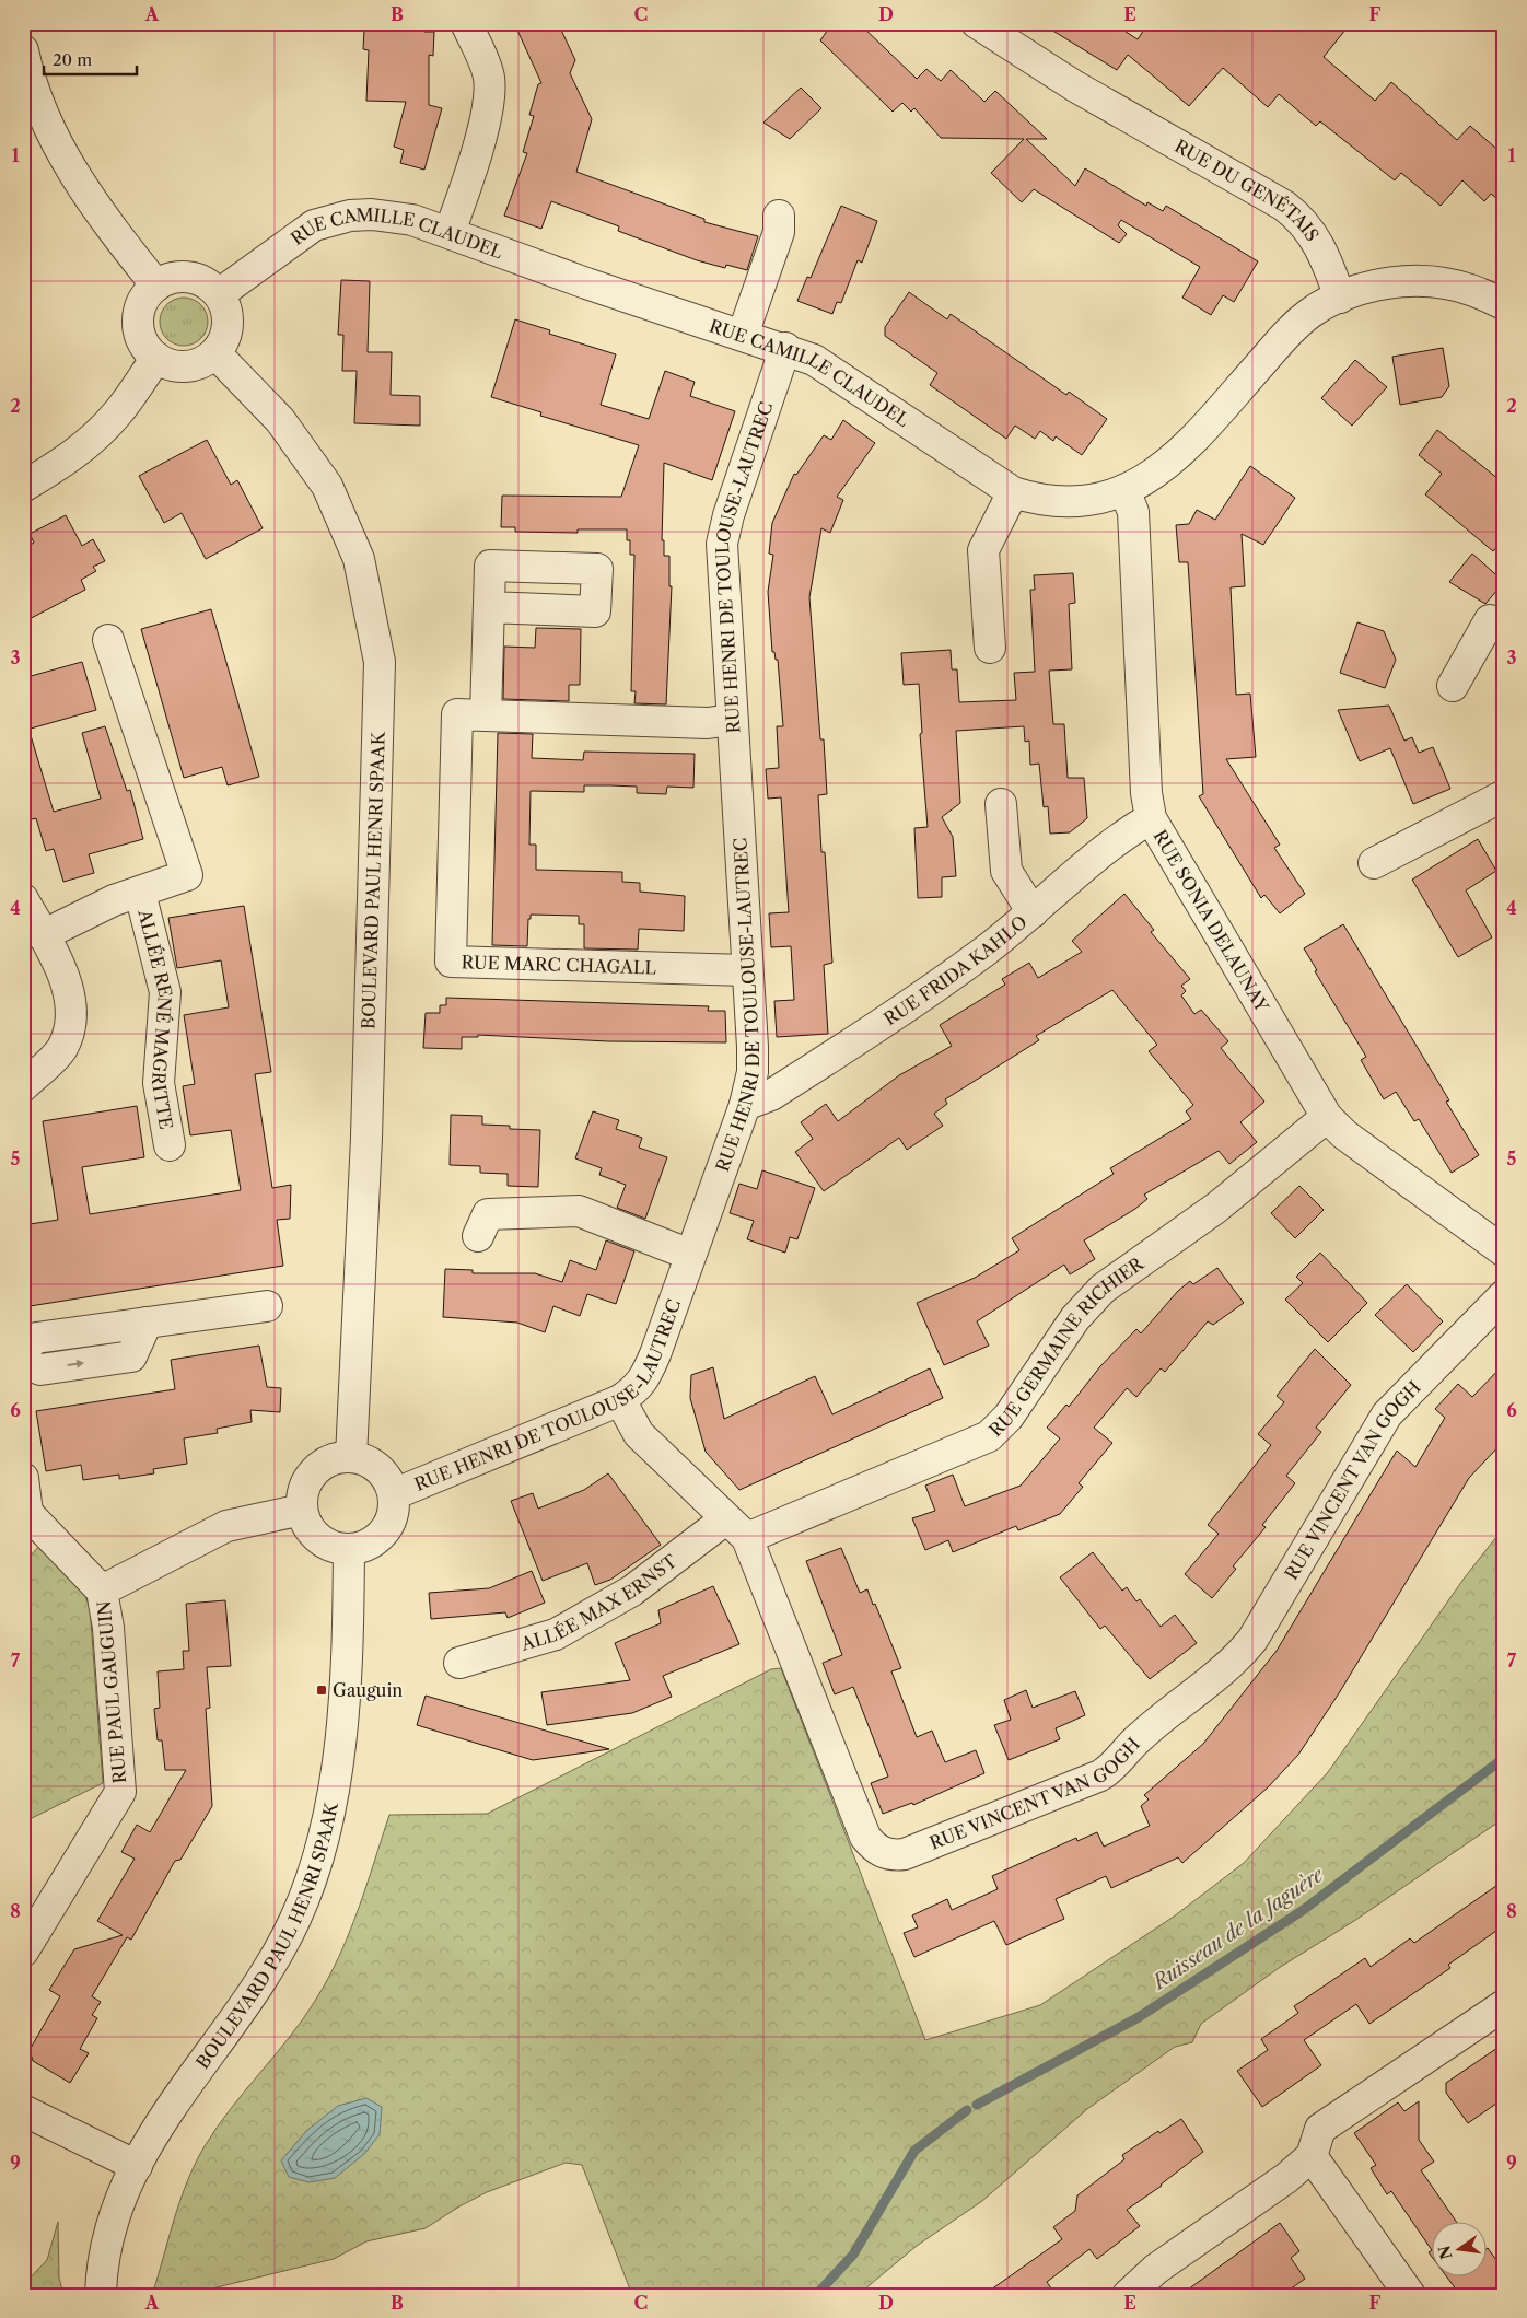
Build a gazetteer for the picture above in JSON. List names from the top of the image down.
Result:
{
  "streets": {
    "street": [
      "RUE DU GENÉTAIS",
      "RUE CAMILLE CLAUDEL",
      "RUE HENRI DE TOULOUSE-LAUTREC",
      "BOULEVARD PAUL HENRI SPAAK",
      "RUE SONIA DELAUNAY",
      "RUE MARC CHAGALL",
      "RUE FRIDA KAHLO",
      "ALLÉE RENÉ MAGRITTE",
      "RUE GERMAINE RICHIER",
      "RUE VINCENT VAN GOGH",
      "ALLÉE MAX ERNST",
      "RUE PAUL GAUGUIN"
    ]
  },
  "crossings": [
    ["RUE DU GENÉTAIS", "RUE CAMILLE CLAUDEL"],
    ["RUE CAMILLE CLAUDEL", "RUE HENRI DE TOULOUSE-LAUTREC"],
    ["RUE CAMILLE CLAUDEL", "BOULEVARD PAUL HENRI SPAAK"],
    ["RUE CAMILLE CLAUDEL", "RUE SONIA DELAUNAY"],
    ["RUE HENRI DE TOULOUSE-LAUTREC", "BOULEVARD PAUL HENRI SPAAK"],
    ["RUE HENRI DE TOULOUSE-LAUTREC", "RUE MARC CHAGALL"],
    ["RUE HENRI DE TOULOUSE-LAUTREC", "RUE FRIDA KAHLO"],
    ["RUE HENRI DE TOULOUSE-LAUTREC", "RUE VINCENT VAN GOGH"],
    ["RUE HENRI DE TOULOUSE-LAUTREC", "RUE PAUL GAUGUIN"],
    ["BOULEVARD PAUL HENRI SPAAK", "RUE PAUL GAUGUIN"],
    ["RUE SONIA DELAUNAY", "RUE FRIDA KAHLO"],
    ["RUE SONIA DELAUNAY", "RUE GERMAINE RICHIER"],
    ["RUE GERMAINE RICHIER", "RUE VINCENT VAN GOGH"],
    ["RUE GERMAINE RICHIER", "ALLÉE MAX ERNST"],
    ["RUE VINCENT VAN GOGH", "ALLÉE MAX ERNST"]
  ],
  "water": ["Ruisseau de la Jaguère"],
  "places": {
    "transit": ["Gauguin"]
  },
  "scale_bar": "20 m",
  "north": "left",
  "grid": {
    "columns": [
      "A",
      "B",
      "C",
      "D",
      "E",
      "F"
    ],
    "rows": [
      "1",
      "2",
      "3",
      "4",
      "5",
      "6",
      "7",
      "8",
      "9"
    ]
  }
}
